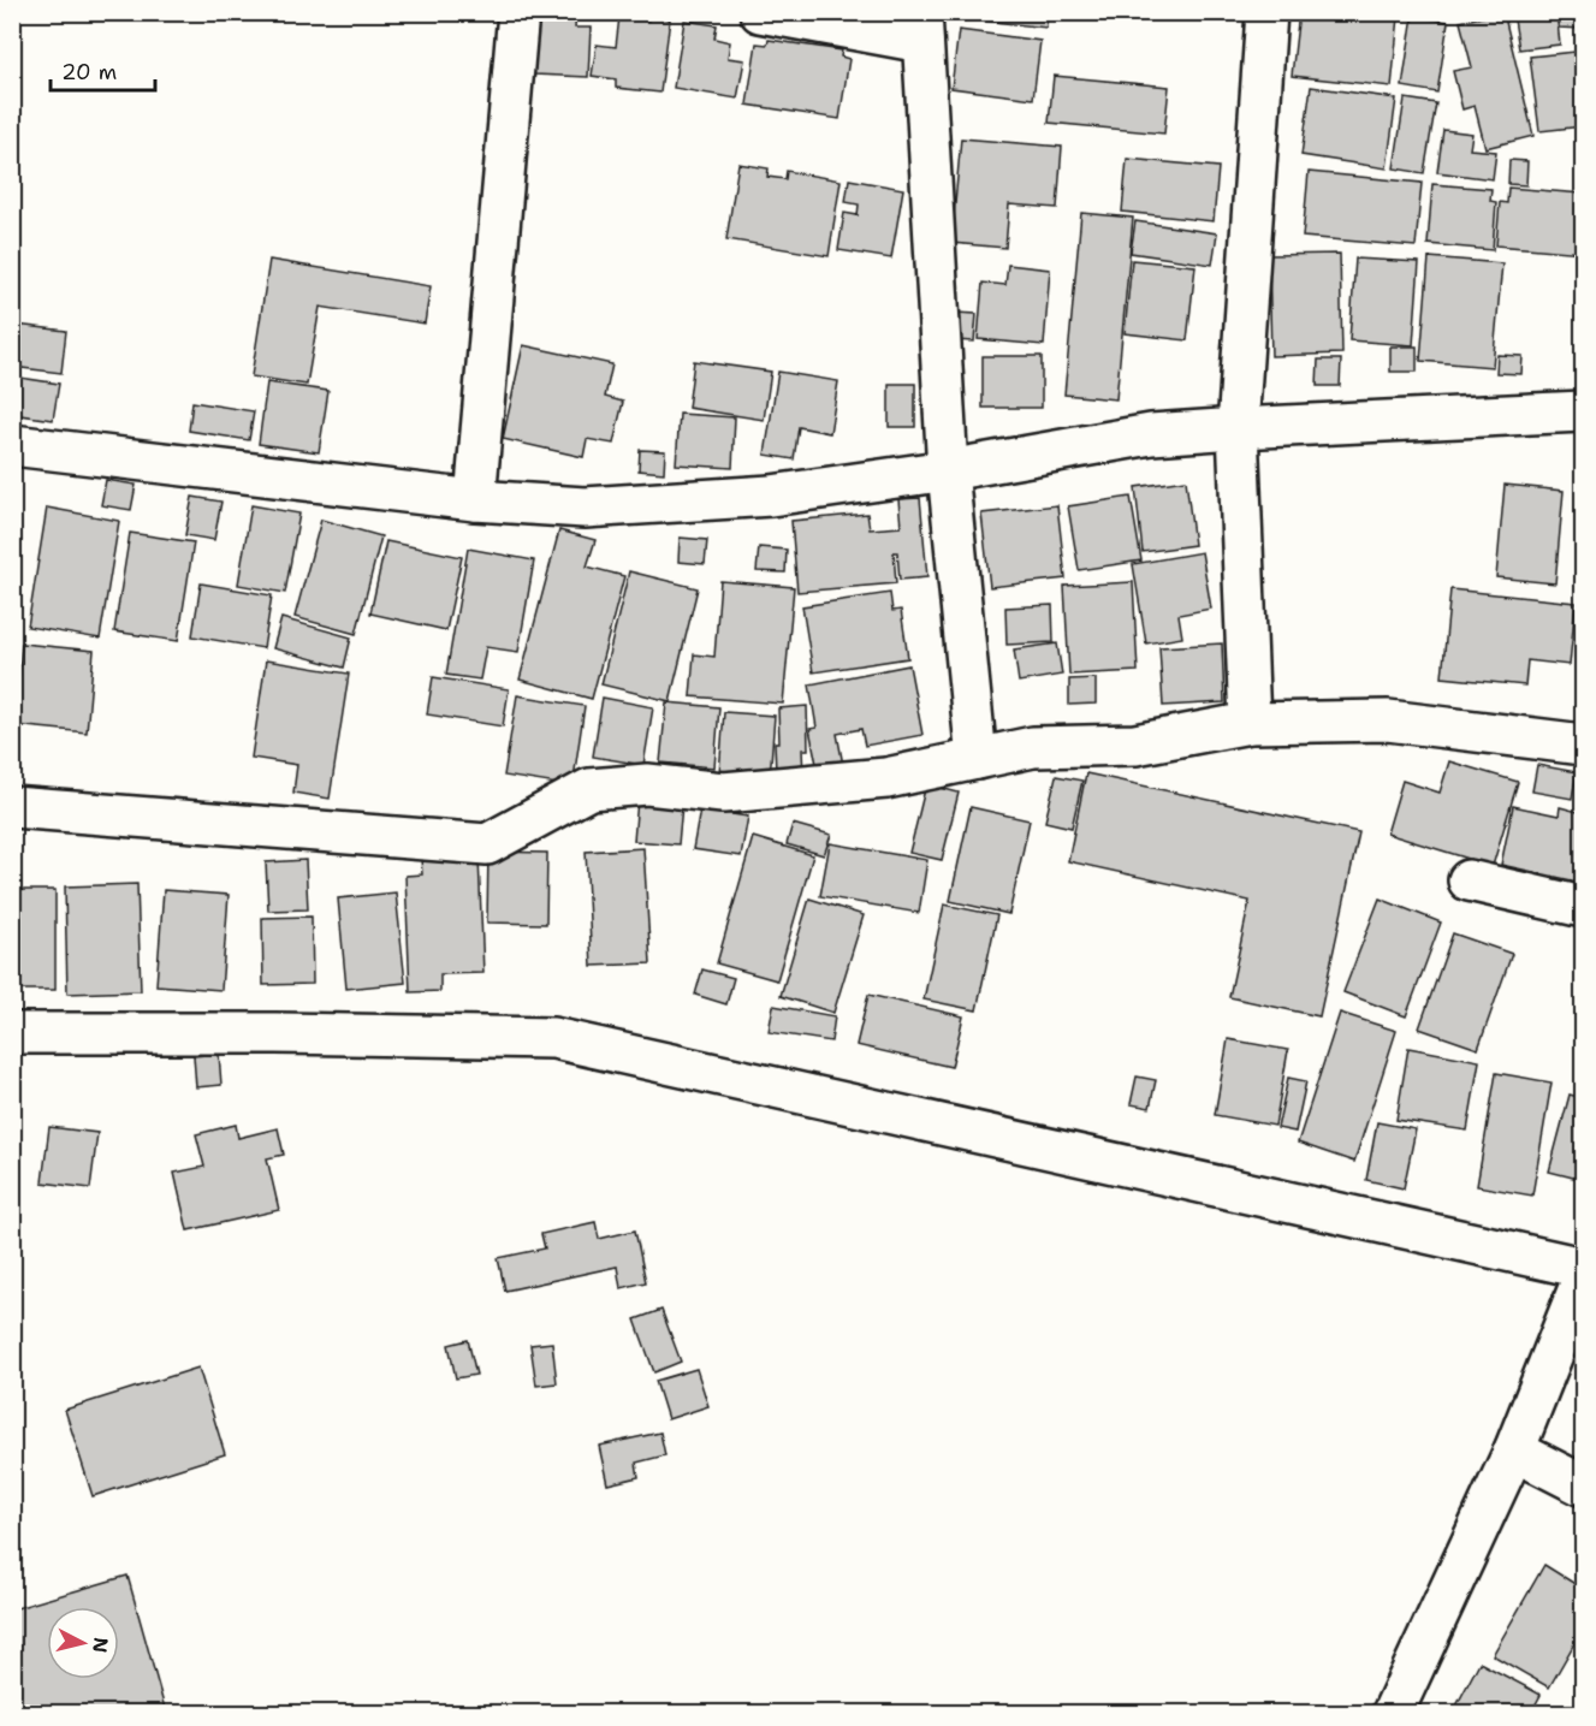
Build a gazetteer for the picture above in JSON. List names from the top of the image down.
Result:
{
  "scale_bar": "20 m",
  "north": "right"
}
